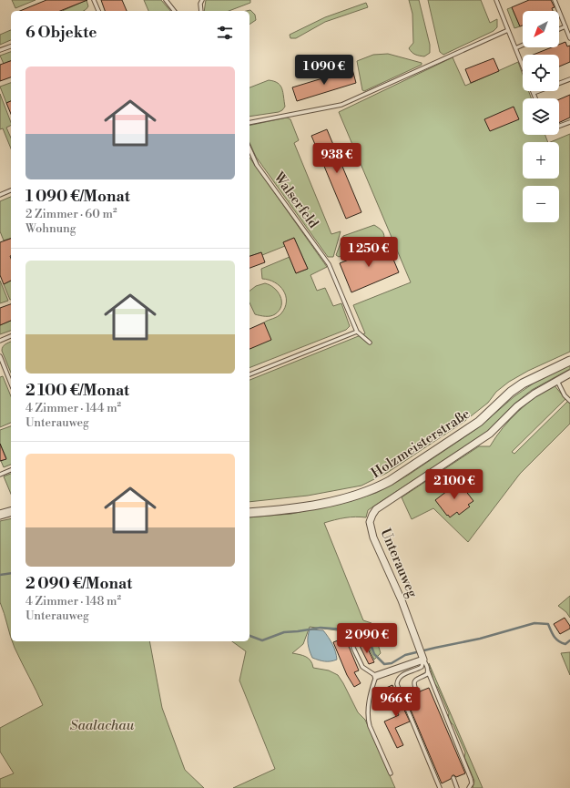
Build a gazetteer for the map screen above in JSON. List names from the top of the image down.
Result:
{
  "streets": {
    "street": ["Holzmeisterstraße", "Unterauweg"],
    "lane": ["Walserfeld"]
  },
  "parks": ["Saalachau"],
  "north": "bottom left",
  "page": {
    "map_buttons": ["+", "−"],
    "heading": "6 Objekte",
    "price": [
      "1 090 €",
      "938 €",
      "1 250 €",
      "2 100 €",
      "2 090 €",
      "966 €"
    ],
    "list": [
      {
        "name": "1 090 €/Monat",
        "note": "2 Zimmer · 60 m² · Wohnung"
      },
      {
        "name": "2 100 €/Monat",
        "note": "4 Zimmer · 144 m² · Unterauweg"
      },
      {
        "name": "2 090 €/Monat",
        "note": "4 Zimmer · 148 m² · Unterauweg"
      }
    ]
  }
}
